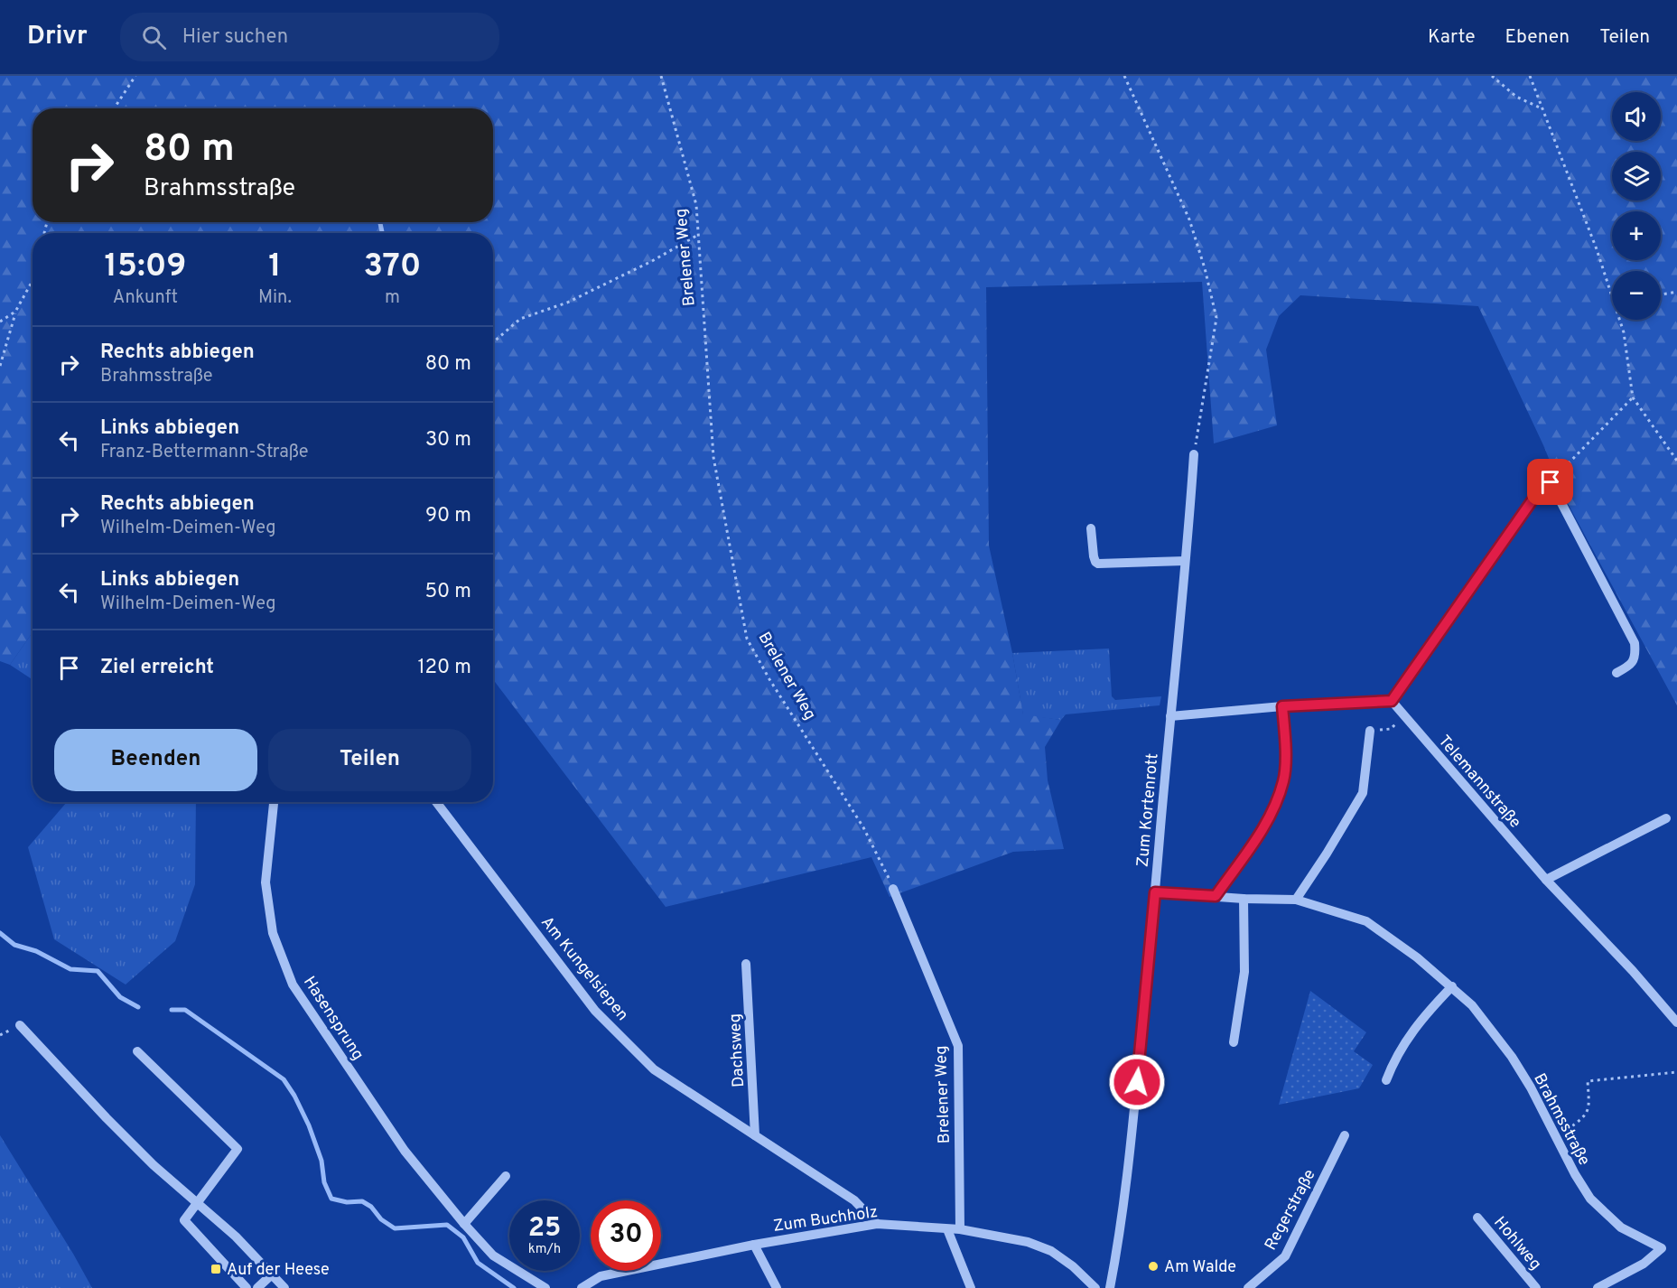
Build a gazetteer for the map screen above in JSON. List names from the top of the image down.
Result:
{
  "streets": {
    "street": [
      "Brelener Weg",
      "Telemannstraße",
      "Zum Kortenrott",
      "Am Kungelsiepen",
      "Hasensprung",
      "Dachsweg",
      "Brahmsstraße",
      "Regerstraße",
      "Zum Buchholz",
      "Hohlweg"
    ]
  },
  "crossings": [
    ["Brelener Weg", "Zum Buchholz"],
    ["Zum Kortenrott", "Brahmsstraße"],
    ["Am Kungelsiepen", "Dachsweg"],
    ["Am Kungelsiepen", "Zum Buchholz"]
  ],
  "places": {
    "other": ["Am Walde"],
    "transit": ["Auf der Heese"]
  },
  "page": {
    "header": "Drivr",
    "search": "Hier suchen",
    "nav": ["Karte", "Ebenen", "Teilen"],
    "map_buttons": ["+", "−"],
    "turn": ["80 m", "Brahmsstraße"],
    "eta": [
      "15:09",
      "Ankunft",
      "1",
      "Min.",
      "370",
      "m"
    ],
    "list": [
      {
        "name": "Rechts abbiegen",
        "note": "Brahmsstraße",
        "value": "80 m"
      },
      {
        "name": "Links abbiegen",
        "note": "Franz-Bettermann-Straße",
        "value": "30 m"
      },
      {
        "name": "Rechts abbiegen",
        "note": "Wilhelm-Deimen-Weg",
        "value": "90 m"
      },
      {
        "name": "Links abbiegen",
        "note": "Wilhelm-Deimen-Weg",
        "value": "50 m"
      },
      {
        "name": "Ziel erreicht",
        "value": "120 m"
      }
    ],
    "buttons": ["Beenden", "Teilen"],
    "speed": "25 km/h",
    "limit": "30"
  }
}
